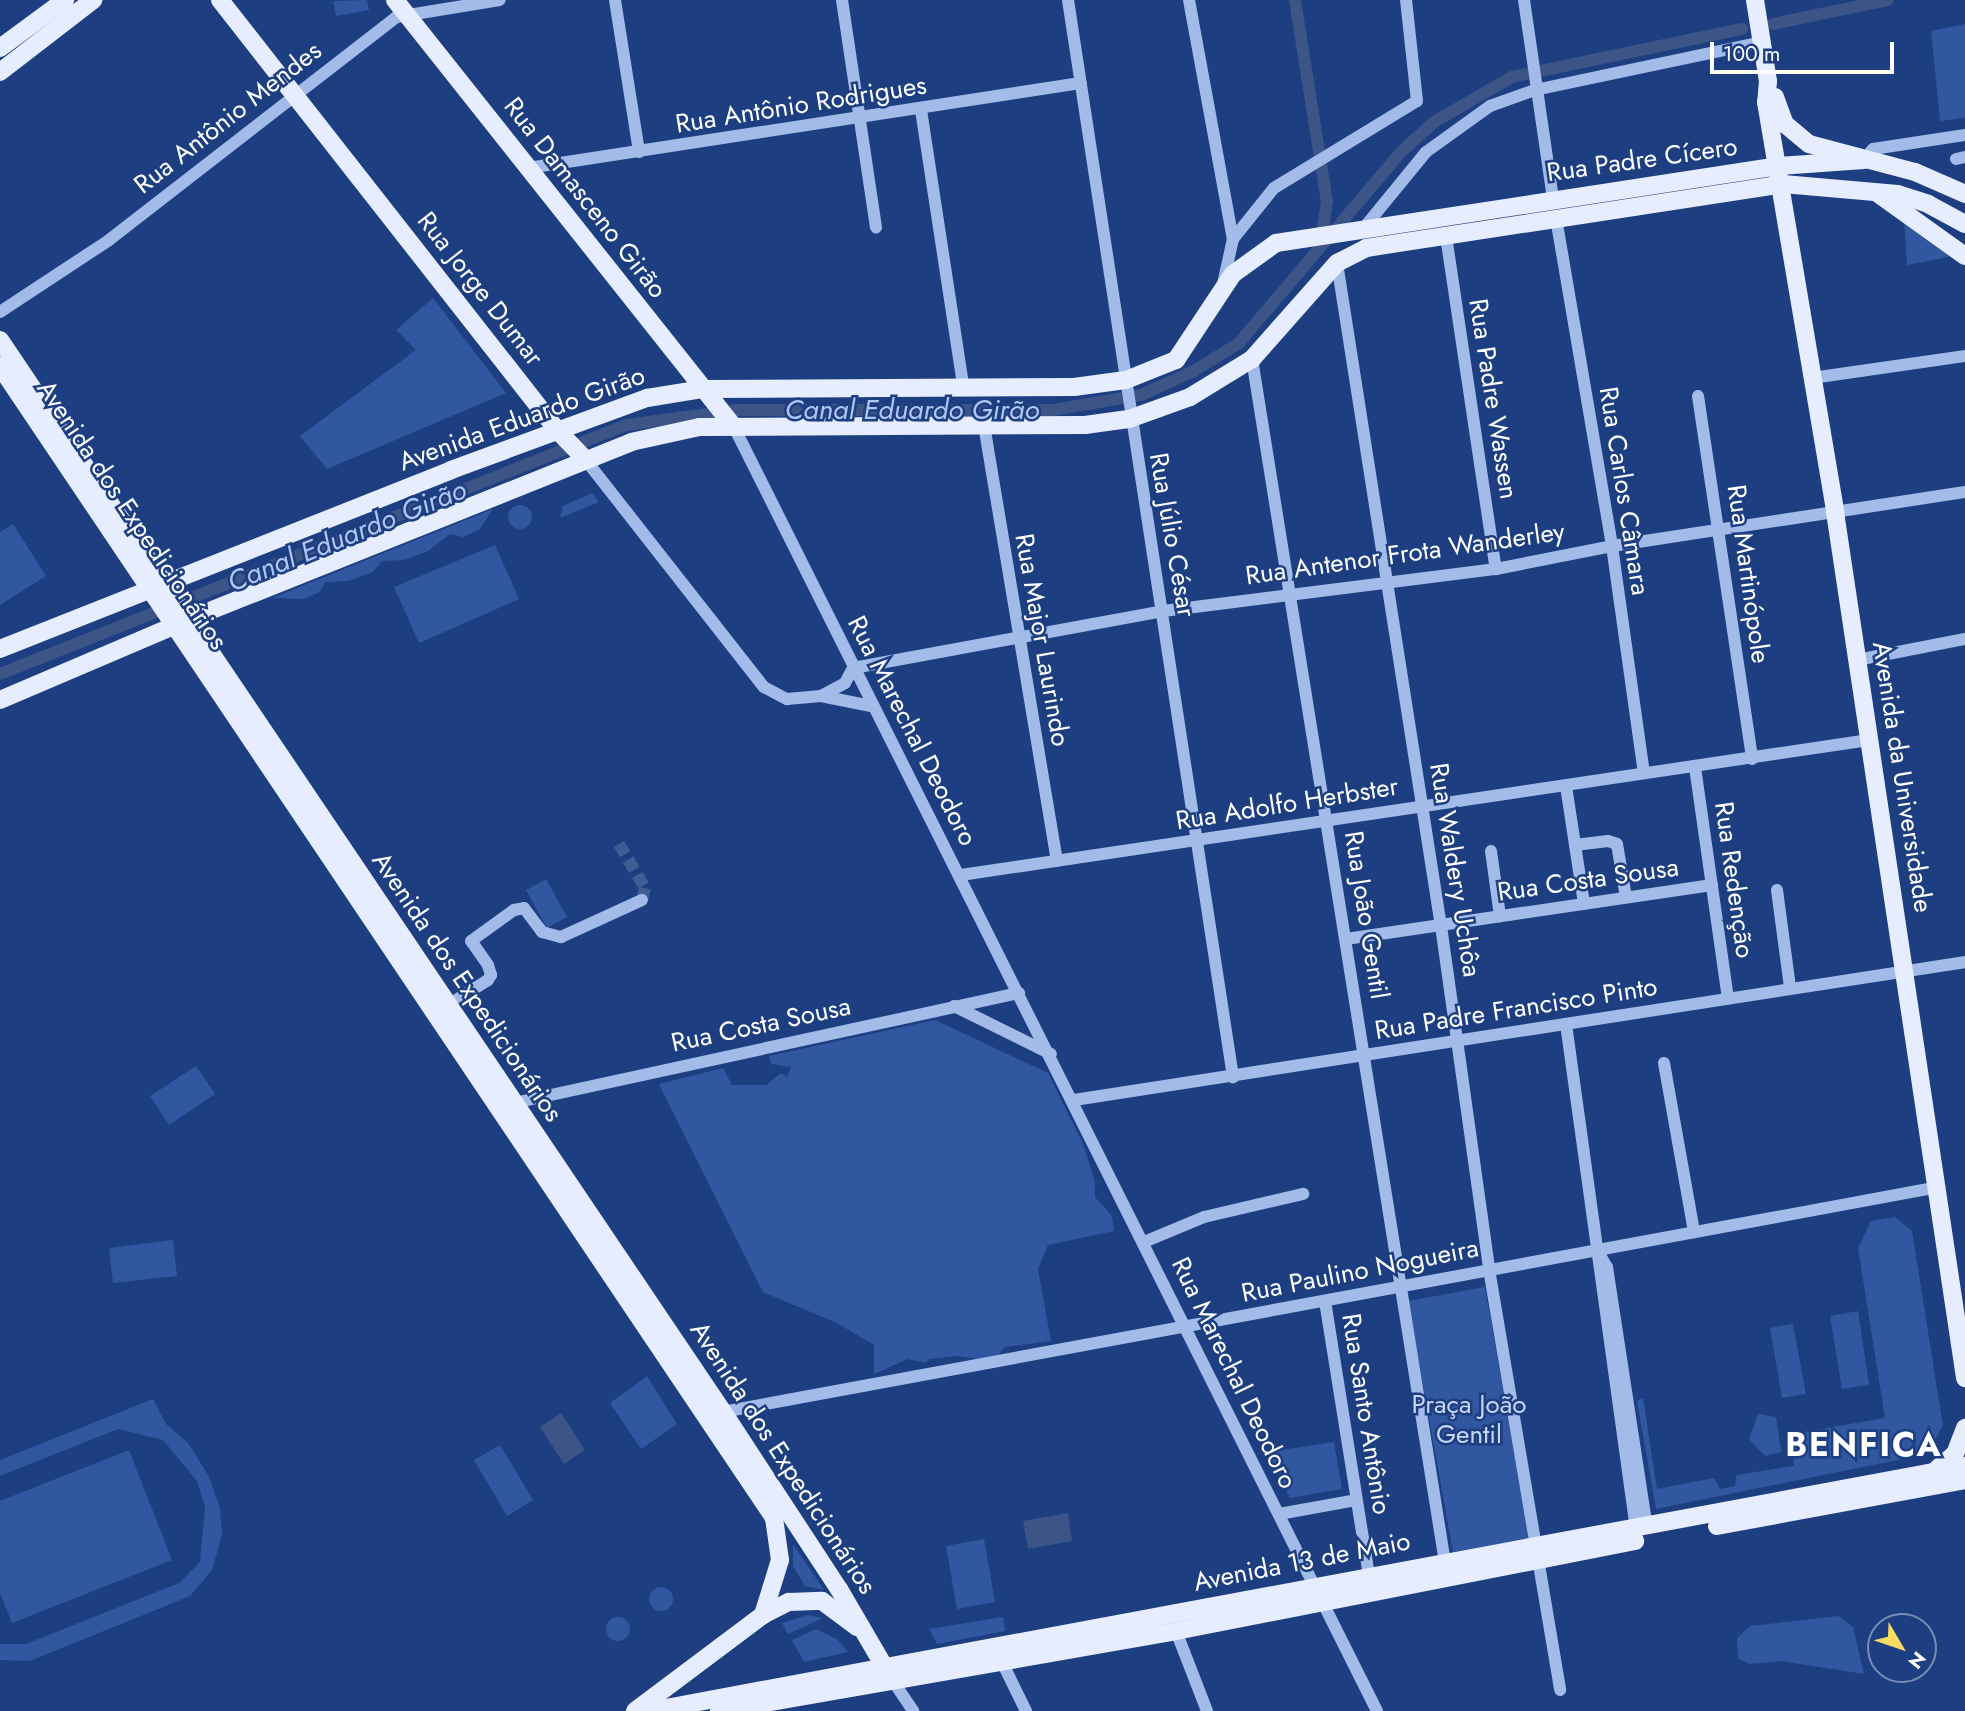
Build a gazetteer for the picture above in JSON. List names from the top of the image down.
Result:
{
  "streets": {
    "main road": [
      "Rua Padre Cícero",
      "Rua Damasceno Girão",
      "Rua Jorge Dumar",
      "Avenida Eduardo Girão",
      "Avenida dos Expedicionários",
      "Avenida da Universidade",
      "Avenida 13 de Maio"
    ],
    "street": [
      "Rua Antônio Rodrigues",
      "Rua Antônio Mendes",
      "Rua Padre Wassen",
      "Rua Carlos Câmara",
      "Rua Júlio César",
      "Rua Antenor Frota Wanderley",
      "Rua Martinópole",
      "Rua Major Laurindo",
      "Rua Marechal Deodoro",
      "Rua Adolfo Herbster",
      "Rua Waldery Uchôa",
      "Rua Costa Sousa",
      "Rua Redenção",
      "Rua João Gentil",
      "Rua Padre Francisco Pinto",
      "Rua Paulino Nogueira",
      "Rua Santo Antônio"
    ]
  },
  "crossings": [
    ["Rua Antônio Rodrigues", "Rua Damasceno Girão"],
    ["Rua Antônio Rodrigues", "Rua Júlio César"],
    ["Rua Antônio Mendes", "Rua Damasceno Girão"],
    ["Rua Antônio Mendes", "Rua Jorge Dumar"],
    ["Rua Padre Cícero", "Rua Padre Wassen"],
    ["Rua Padre Cícero", "Avenida Eduardo Girão"],
    ["Rua Padre Cícero", "Rua Carlos Câmara"],
    ["Rua Padre Cícero", "Avenida da Universidade"],
    ["Rua Padre Cícero", "Rua Waldery Uchôa"],
    ["Rua Damasceno Girão", "Avenida Eduardo Girão"],
    ["Rua Damasceno Girão", "Rua Marechal Deodoro"],
    ["Rua Jorge Dumar", "Avenida Eduardo Girão"],
    ["Rua Jorge Dumar", "Rua Marechal Deodoro"],
    ["Rua Padre Wassen", "Rua Antenor Frota Wanderley"],
    ["Avenida Eduardo Girão", "Avenida dos Expedicionários"],
    ["Avenida Eduardo Girão", "Rua Júlio César"],
    ["Avenida Eduardo Girão", "Rua Major Laurindo"],
    ["Avenida Eduardo Girão", "Rua Marechal Deodoro"],
    ["Avenida Eduardo Girão", "Rua Waldery Uchôa"],
    ["Avenida Eduardo Girão", "Rua João Gentil"],
    ["Rua Carlos Câmara", "Rua Antenor Frota Wanderley"],
    ["Rua Carlos Câmara", "Rua Adolfo Herbster"],
    ["Avenida dos Expedicionários", "Rua Costa Sousa"],
    ["Avenida dos Expedicionários", "Rua Paulino Nogueira"],
    ["Avenida dos Expedicionários", "Avenida 13 de Maio"],
    ["Rua Júlio César", "Rua Antenor Frota Wanderley"],
    ["Rua Júlio César", "Rua Adolfo Herbster"],
    ["Rua Júlio César", "Rua Padre Francisco Pinto"],
    ["Rua Antenor Frota Wanderley", "Rua Martinópole"],
    ["Rua Antenor Frota Wanderley", "Rua Major Laurindo"],
    ["Rua Antenor Frota Wanderley", "Rua Marechal Deodoro"],
    ["Rua Antenor Frota Wanderley", "Avenida da Universidade"],
    ["Rua Antenor Frota Wanderley", "Rua Waldery Uchôa"],
    ["Rua Antenor Frota Wanderley", "Rua João Gentil"],
    ["Rua Martinópole", "Rua Adolfo Herbster"],
    ["Rua Major Laurindo", "Rua Adolfo Herbster"],
    ["Rua Marechal Deodoro", "Rua Adolfo Herbster"],
    ["Rua Marechal Deodoro", "Rua Costa Sousa"],
    ["Rua Marechal Deodoro", "Rua Padre Francisco Pinto"],
    ["Rua Marechal Deodoro", "Rua Paulino Nogueira"],
    ["Rua Marechal Deodoro", "Avenida 13 de Maio"],
    ["Avenida da Universidade", "Rua Adolfo Herbster"],
    ["Avenida da Universidade", "Rua Padre Francisco Pinto"],
    ["Avenida da Universidade", "Rua Paulino Nogueira"],
    ["Rua Adolfo Herbster", "Rua Waldery Uchôa"],
    ["Rua Adolfo Herbster", "Rua Redenção"],
    ["Rua Adolfo Herbster", "Rua João Gentil"],
    ["Rua Waldery Uchôa", "Rua Costa Sousa"],
    ["Rua Waldery Uchôa", "Rua Padre Francisco Pinto"],
    ["Rua Waldery Uchôa", "Rua Paulino Nogueira"],
    ["Rua Waldery Uchôa", "Avenida 13 de Maio"],
    ["Rua Costa Sousa", "Rua Redenção"],
    ["Rua Costa Sousa", "Rua João Gentil"],
    ["Rua Redenção", "Rua Padre Francisco Pinto"],
    ["Rua João Gentil", "Rua Padre Francisco Pinto"],
    ["Rua João Gentil", "Rua Paulino Nogueira"],
    ["Rua João Gentil", "Avenida 13 de Maio"],
    ["Rua Paulino Nogueira", "Rua Santo Antônio"],
    ["Rua Santo Antônio", "Avenida 13 de Maio"]
  ],
  "districts": ["BENFICA"],
  "water": ["Canal Eduardo Girão"],
  "parks": ["Praça João Gentil"],
  "scale_bar": "100 m",
  "north": "bottom right"
}
